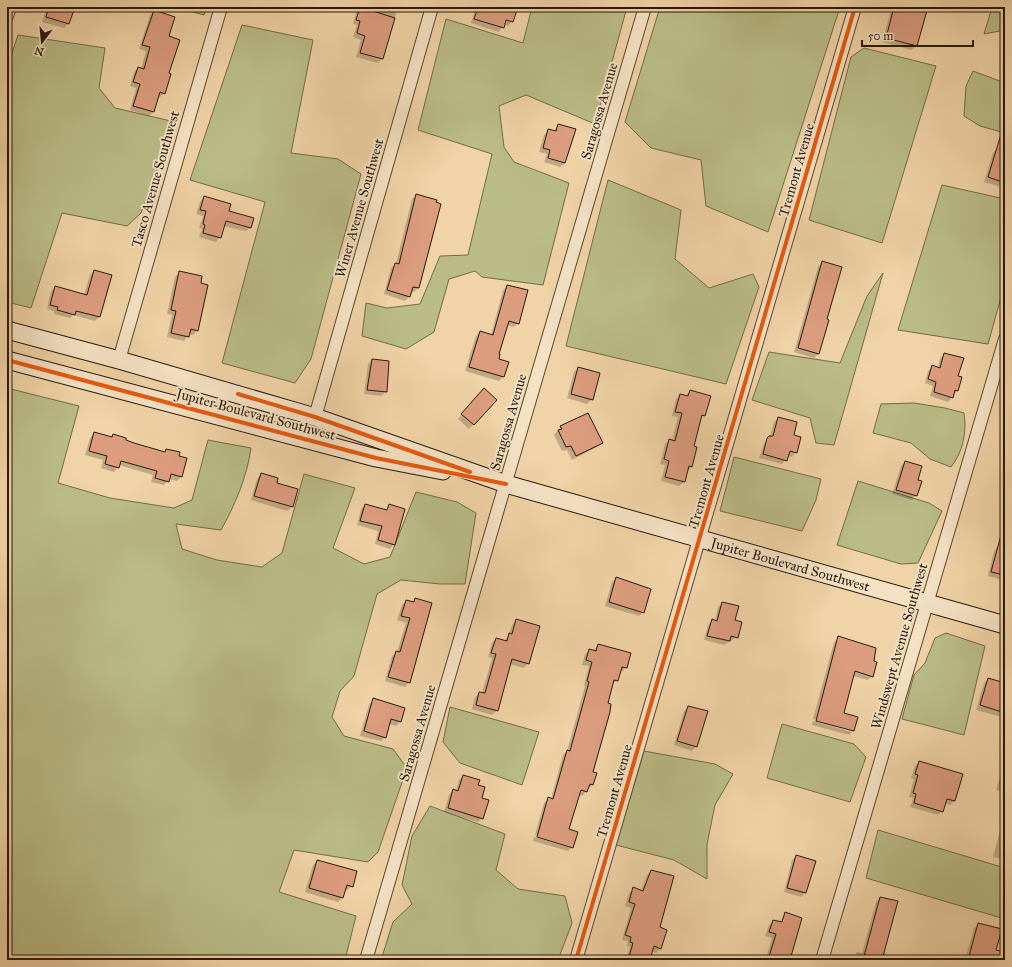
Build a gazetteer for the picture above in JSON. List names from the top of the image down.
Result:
{
  "streets": {
    "street": [
      "Saragossa Avenue",
      "Tremont Avenue",
      "Tasco Avenue Southwest",
      "Winer Avenue Southwest",
      "Jupiter Boulevard Southwest",
      "Windswept Avenue Southwest"
    ]
  },
  "crossings": [
    ["Saragossa Avenue", "Jupiter Boulevard Southwest"],
    ["Tremont Avenue", "Jupiter Boulevard Southwest"],
    ["Tasco Avenue Southwest", "Jupiter Boulevard Southwest"],
    ["Winer Avenue Southwest", "Jupiter Boulevard Southwest"],
    ["Jupiter Boulevard Southwest", "Windswept Avenue Southwest"]
  ],
  "scale_bar": "50 m",
  "north": "bottom"
}
